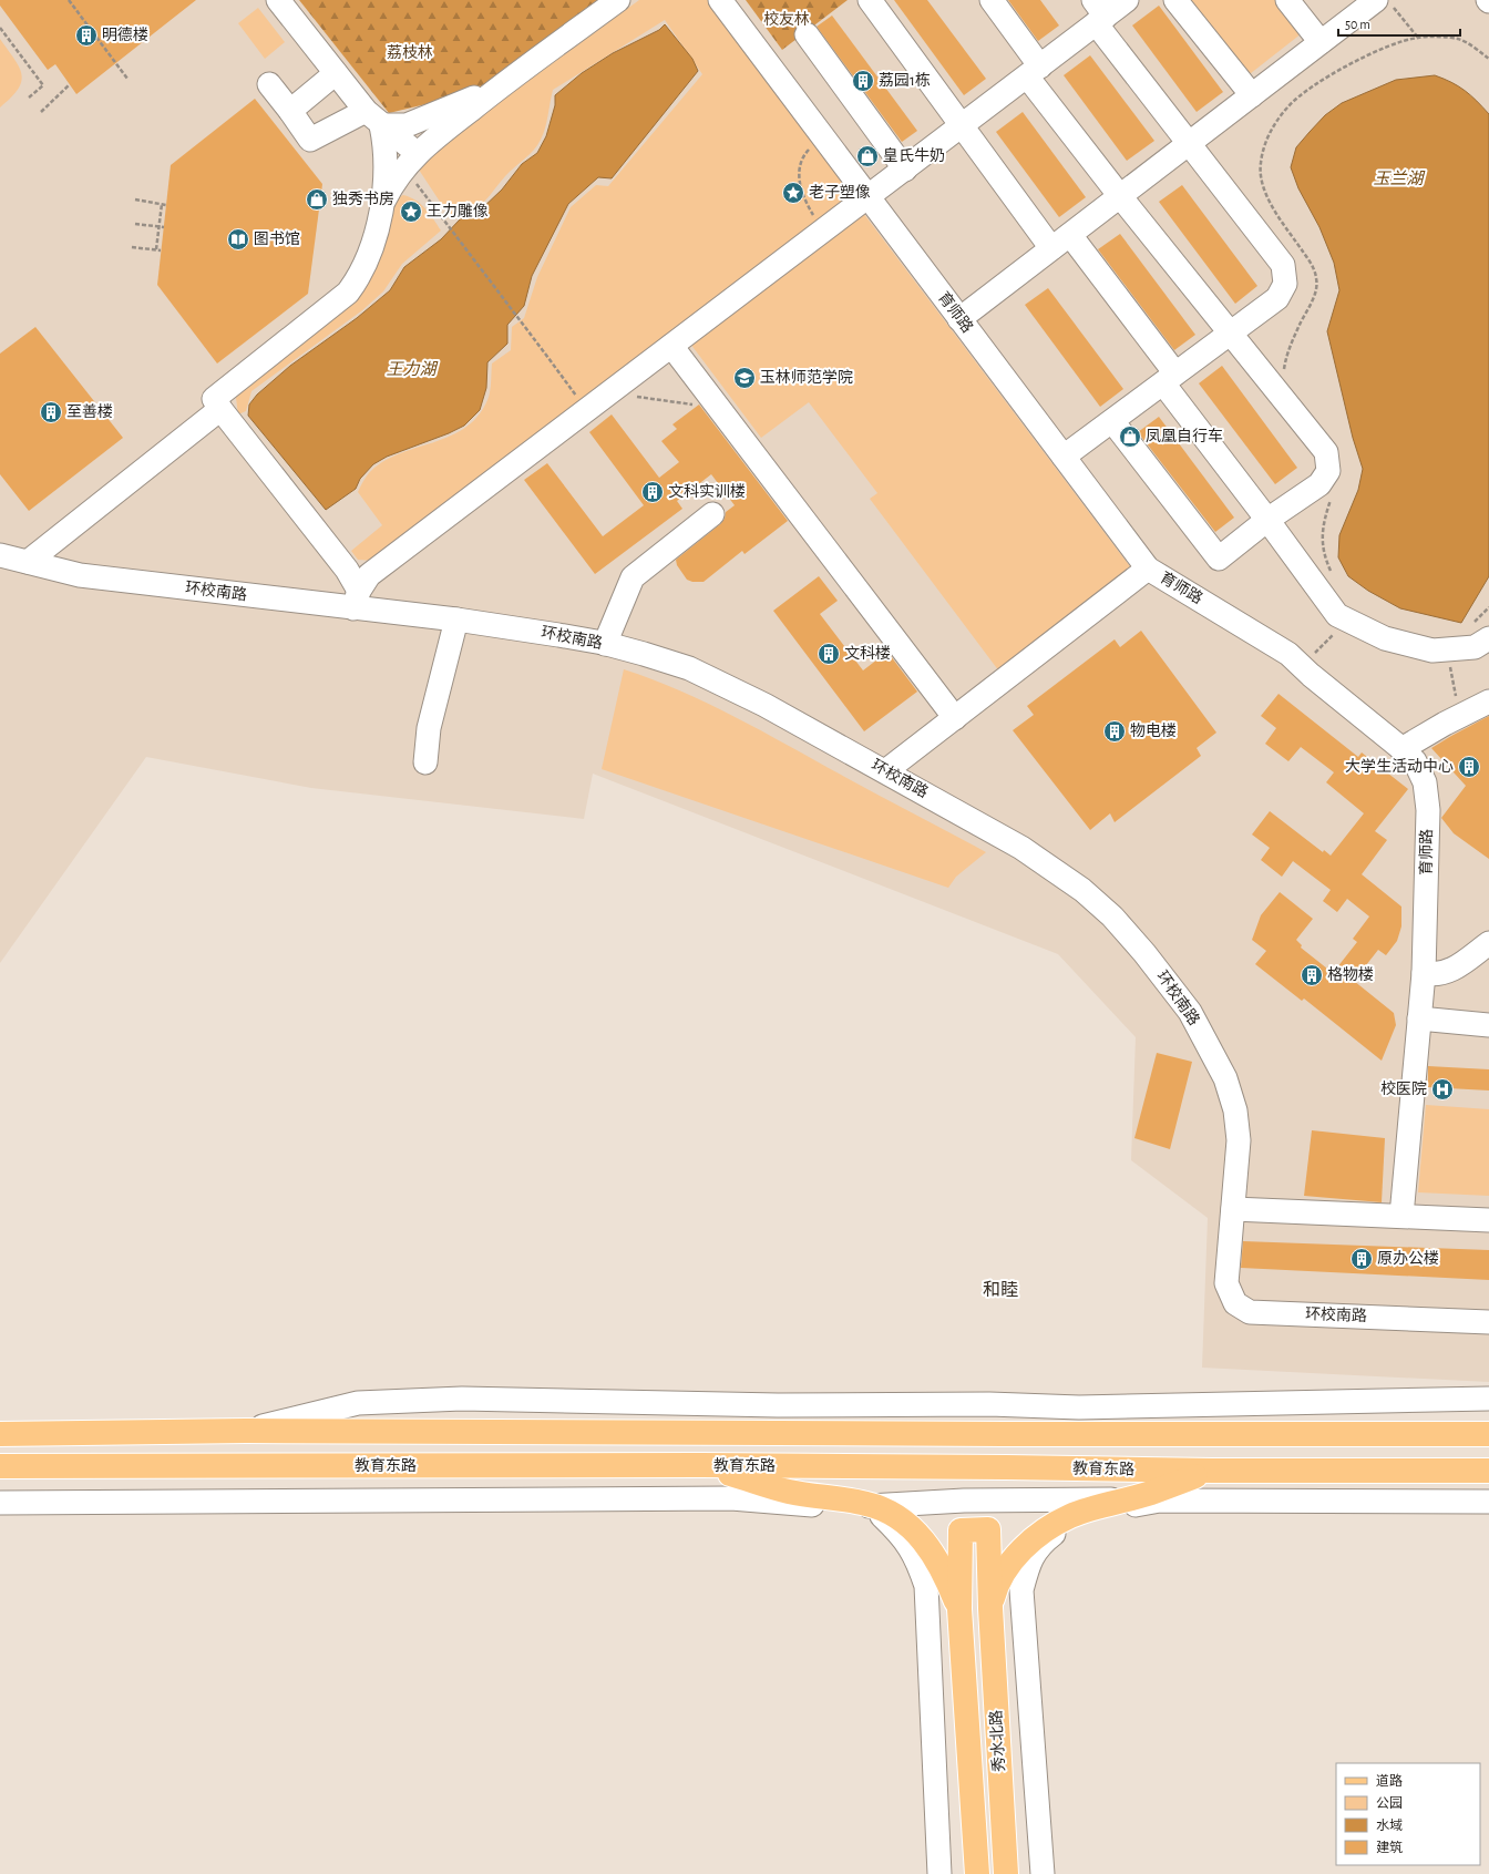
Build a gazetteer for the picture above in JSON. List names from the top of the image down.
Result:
{
  "streets": {
    "main road": ["教育东路", "秀水北路"],
    "lane": ["育师路", "环校南路"]
  },
  "districts": ["和睦"],
  "water": ["玉兰湖", "王力湖"],
  "parks": ["校友林", "荔枝林"],
  "places": {
    "building": [
      "明德楼",
      "荔园1栋",
      "至善楼",
      "文科实训楼",
      "文科楼",
      "物电楼",
      "大学生活动中心",
      "格物楼",
      "原办公楼"
    ],
    "shop": ["皇氏牛奶", "独秀书房", "凤凰自行车"],
    "place": ["老子塑像", "王力雕像"],
    "library": ["图书馆"],
    "school or university": ["玉林师范学院"],
    "hospital": ["校医院"]
  },
  "legend": [
    "道路",
    "公园",
    "水域",
    "建筑"
  ],
  "scale_bar": "50 m"
}
